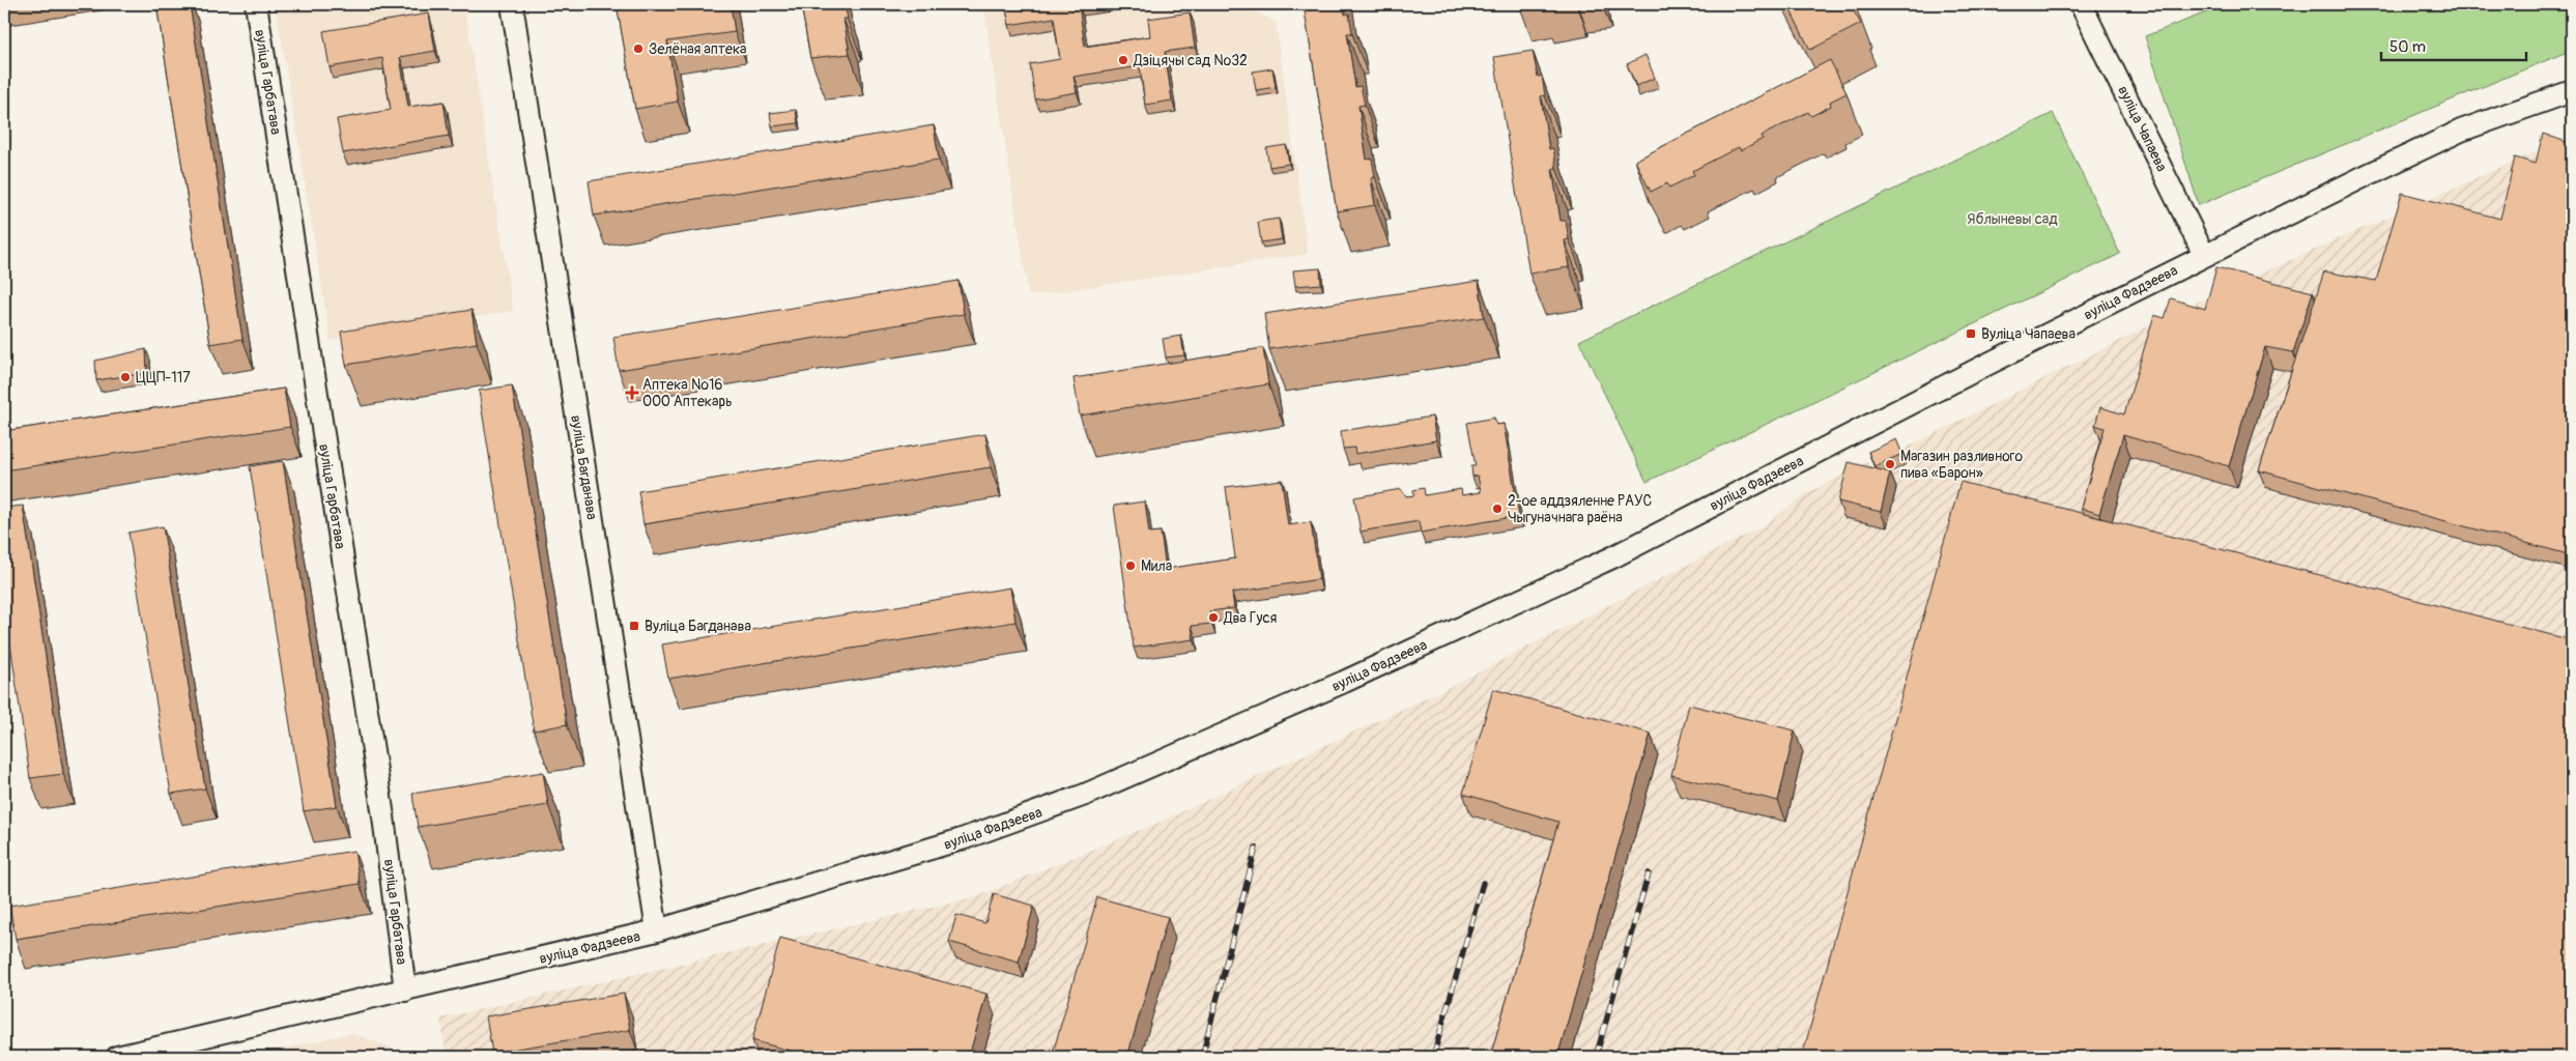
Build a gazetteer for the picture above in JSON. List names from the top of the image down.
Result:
{
  "streets": {
    "street": [
      "вуліца Гарбатава",
      "вуліца Чапаева",
      "вуліца Фадзеева",
      "вуліца Багданава"
    ]
  },
  "crossings": [
    ["вуліца Гарбатава", "вуліца Фадзеева"],
    ["вуліца Чапаева", "вуліца Фадзеева"],
    ["вуліца Фадзеева", "вуліца Багданава"]
  ],
  "parks": ["Яблыневы сад"],
  "places": {
    "other": [
      "Зелёная аптека",
      "Дзіцячы сад №32",
      "ЦЦП-117",
      "Магазин разливного пива «Барон»",
      "2-ое аддзяленне РАУС Чыгуначнага раёна",
      "Мила",
      "Два Гуся"
    ],
    "transit": ["Вуліца Чапаева", "Вуліца Багданава"],
    "health": ["Аптека №16 ООО Аптекарь"]
  },
  "scale_bar": "50 m"
}
